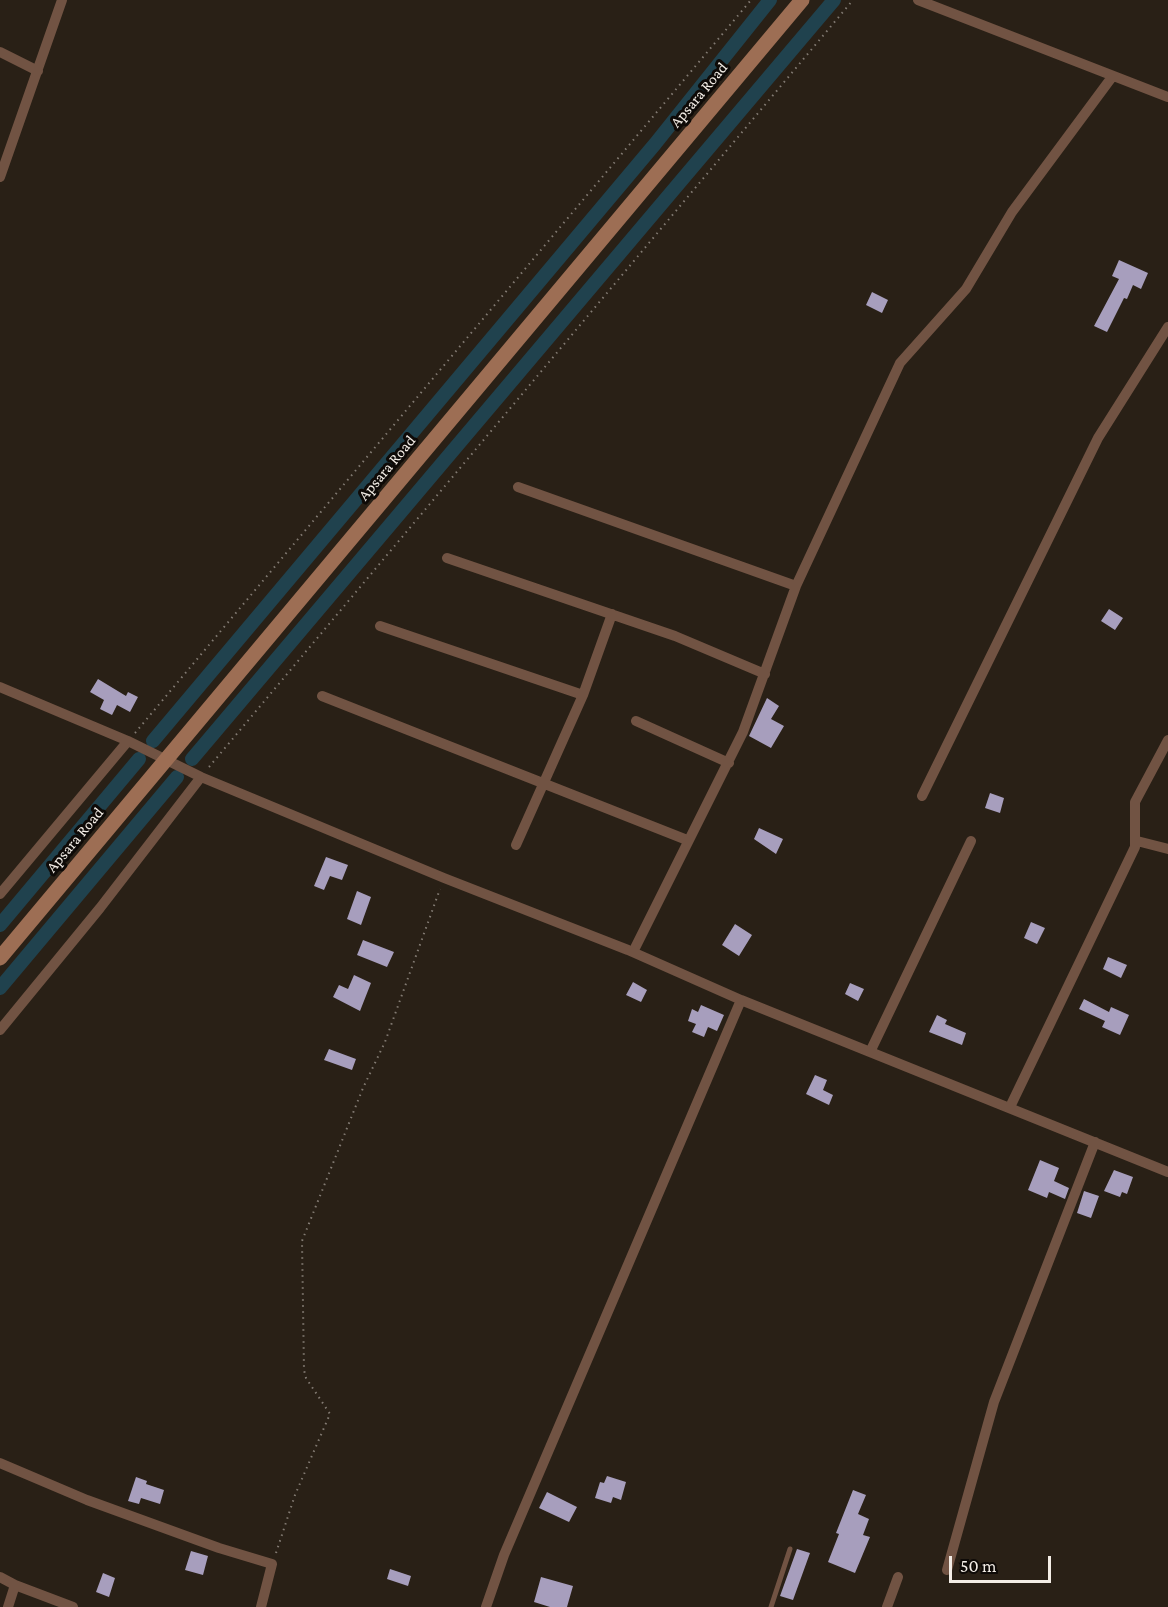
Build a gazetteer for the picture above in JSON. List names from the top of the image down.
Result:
{
  "streets": {
    "street": ["Apsara Road"]
  },
  "scale_bar": "50 m"
}
